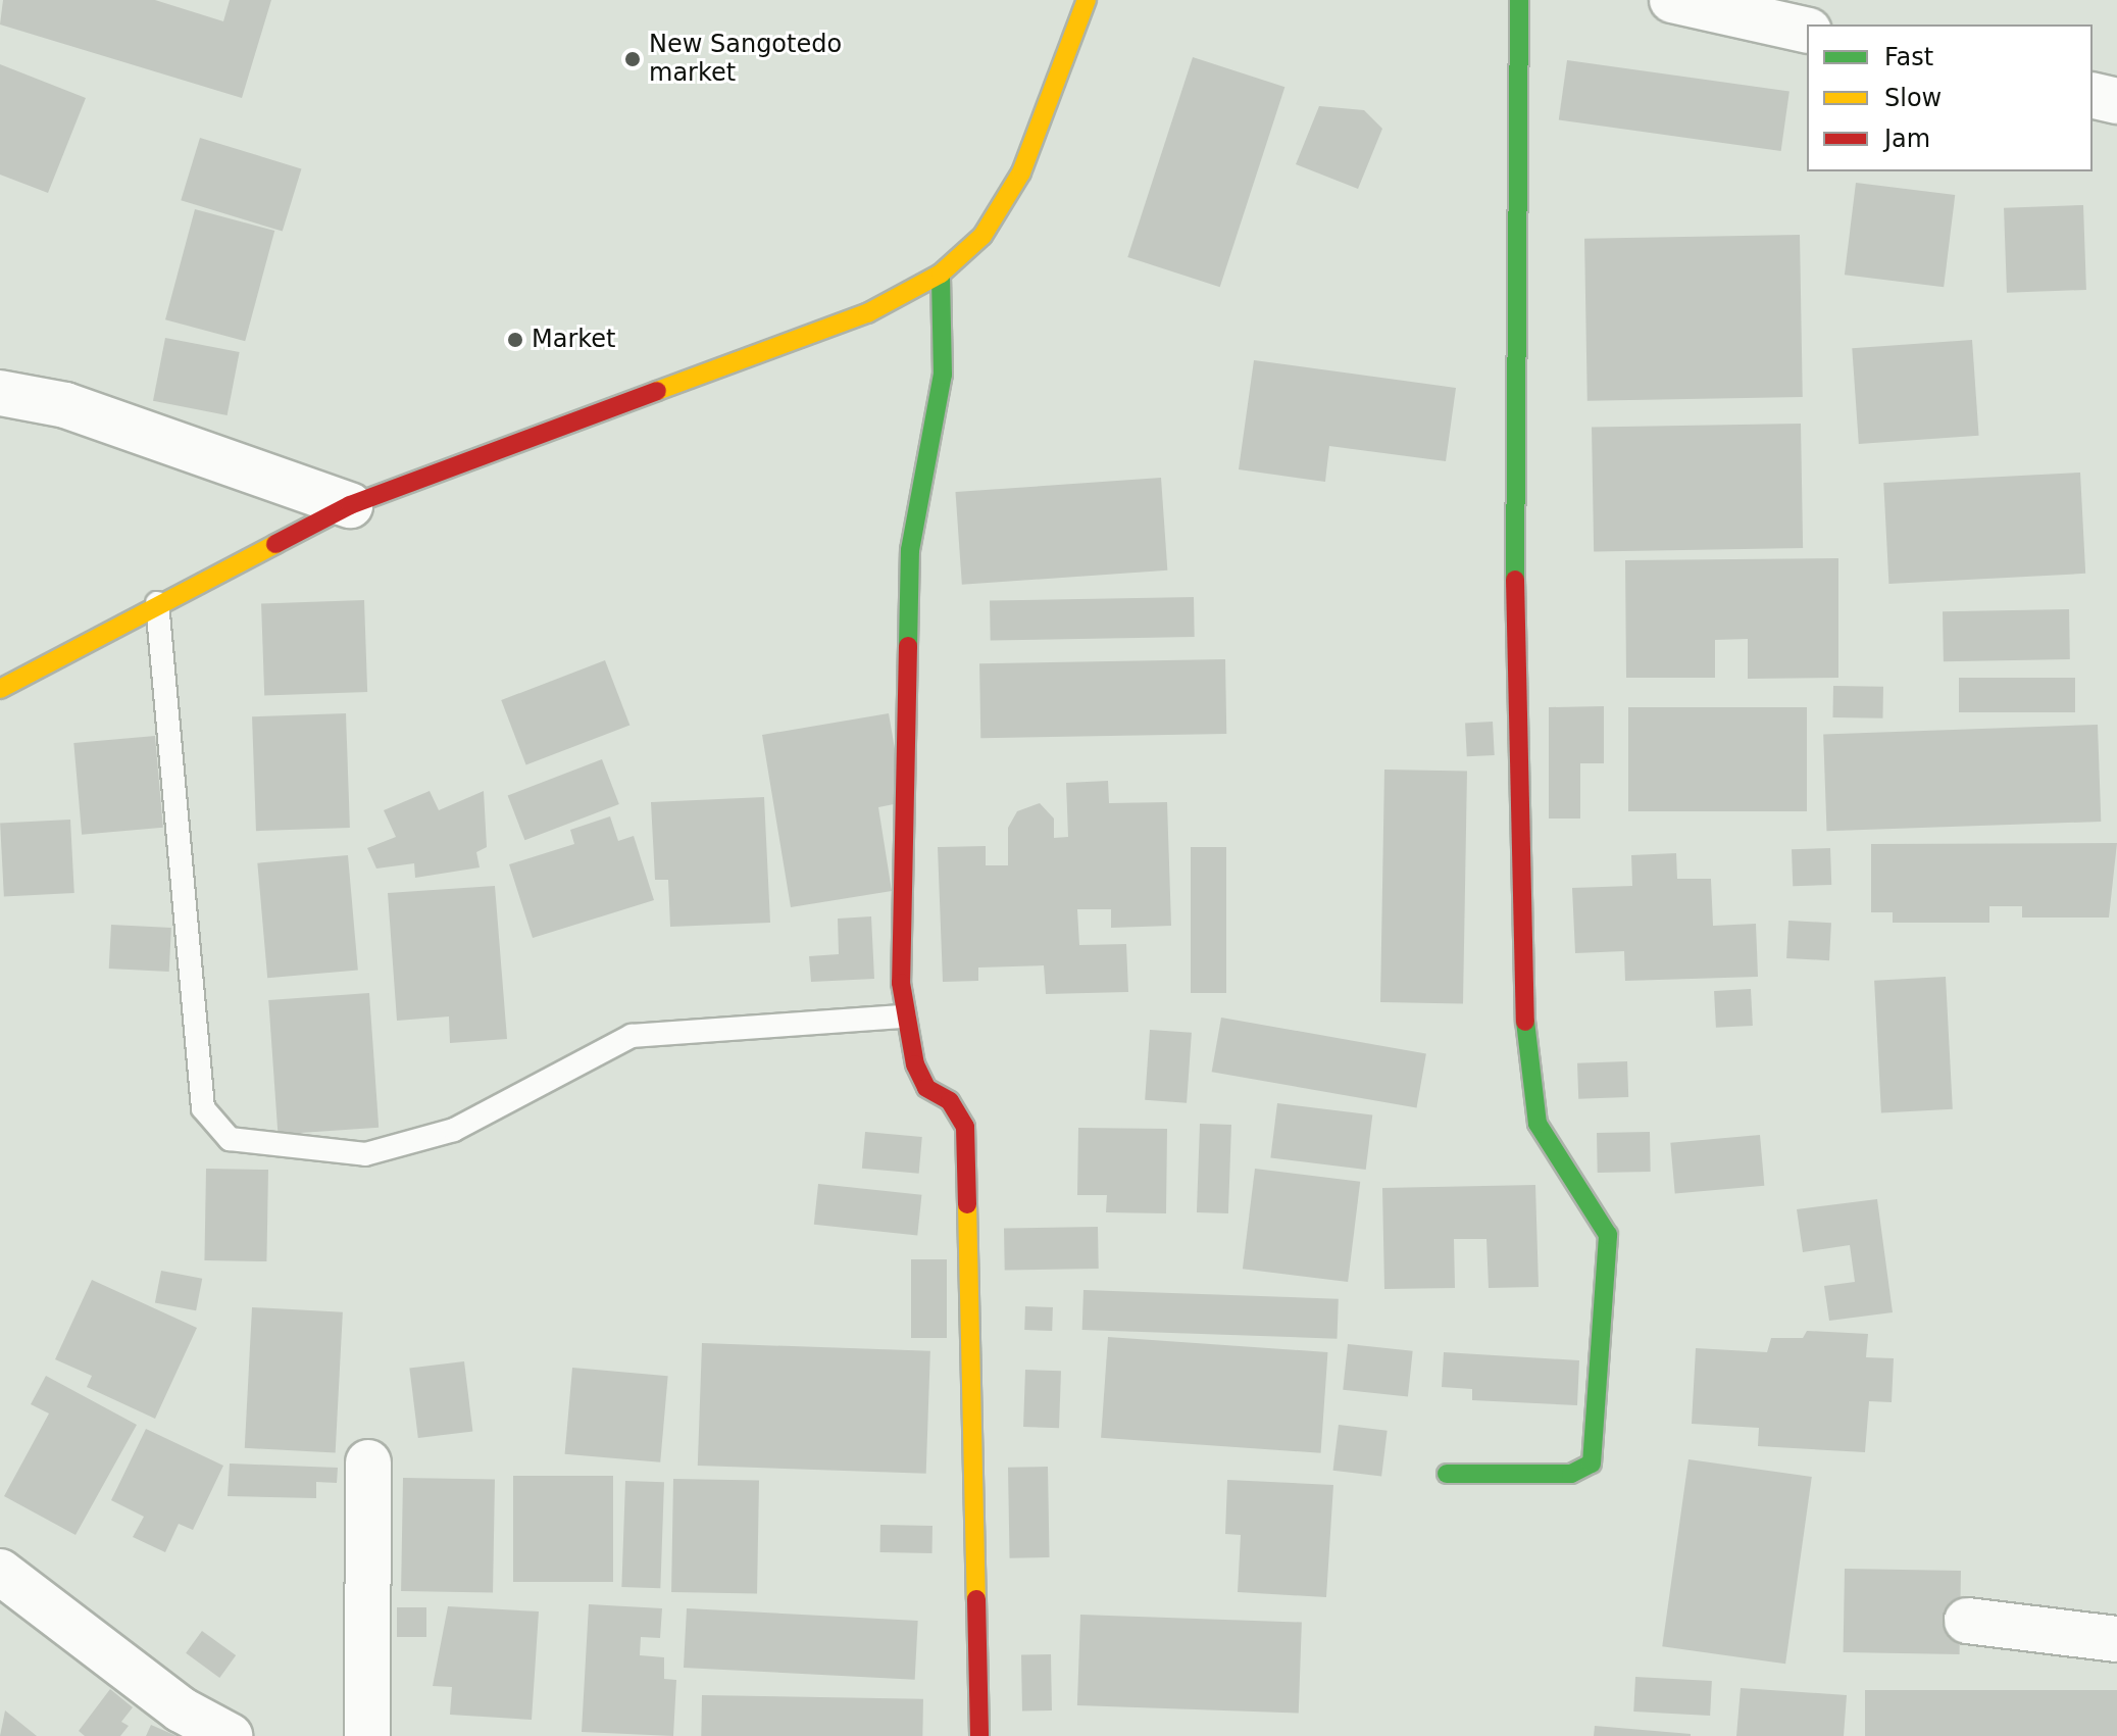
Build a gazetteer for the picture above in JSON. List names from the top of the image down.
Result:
{
  "places": ["New Sangotedo market", "Market"],
  "legend": ["Fast", "Slow", "Jam"]
}
